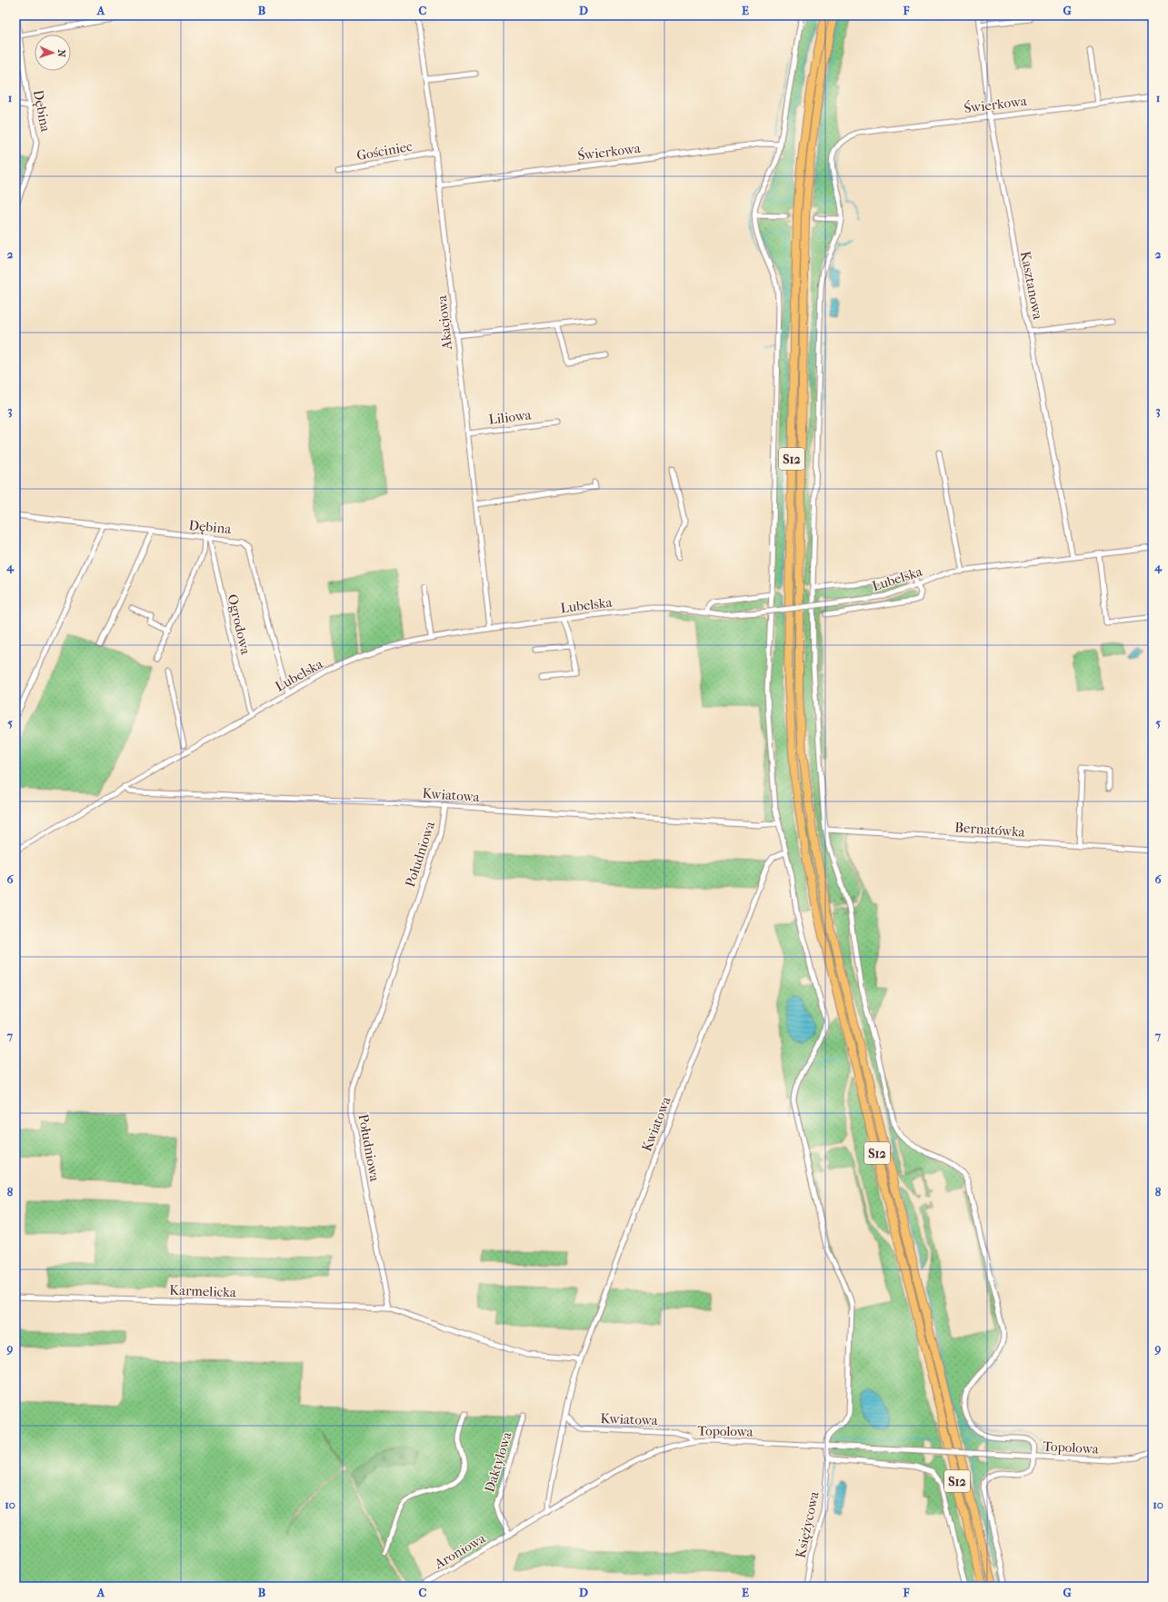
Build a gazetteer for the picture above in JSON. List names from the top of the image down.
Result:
{
  "streets": {
    "highway": ["S12"],
    "street": [
      "Świerkowa",
      "Dębina",
      "Gościniec",
      "Kasztanowa",
      "Akacjowa",
      "Liliowa",
      "Lubelska",
      "Ogrodowa",
      "Kwiatowa",
      "Bernatówka",
      "Południowa",
      "Karmelicka",
      "Topolowa",
      "Daktylowa",
      "Księżycowa",
      "Aroniowa"
    ]
  },
  "crossings": [
    ["Świerkowa", "Kasztanowa"],
    ["Świerkowa", "Akacjowa"],
    ["Dębina", "Lubelska"],
    ["Dębina", "Ogrodowa"],
    ["Gościniec", "Akacjowa"],
    ["Kasztanowa", "Lubelska"],
    ["Akacjowa", "Liliowa"],
    ["Akacjowa", "Lubelska"],
    ["Lubelska", "Ogrodowa"],
    ["Lubelska", "Kwiatowa"],
    ["Kwiatowa", "Południowa"],
    ["Kwiatowa", "Topolowa"],
    ["Południowa", "Karmelicka"],
    ["Topolowa", "Daktylowa"],
    ["Topolowa", "Księżycowa"],
    ["Topolowa", "Aroniowa"],
    ["Daktylowa", "Aroniowa"]
  ],
  "north": "right",
  "grid": {
    "columns": [
      "A",
      "B",
      "C",
      "D",
      "E",
      "F",
      "G"
    ],
    "rows": [
      "1",
      "2",
      "3",
      "4",
      "5",
      "6",
      "7",
      "8",
      "9",
      "10"
    ]
  }
}
